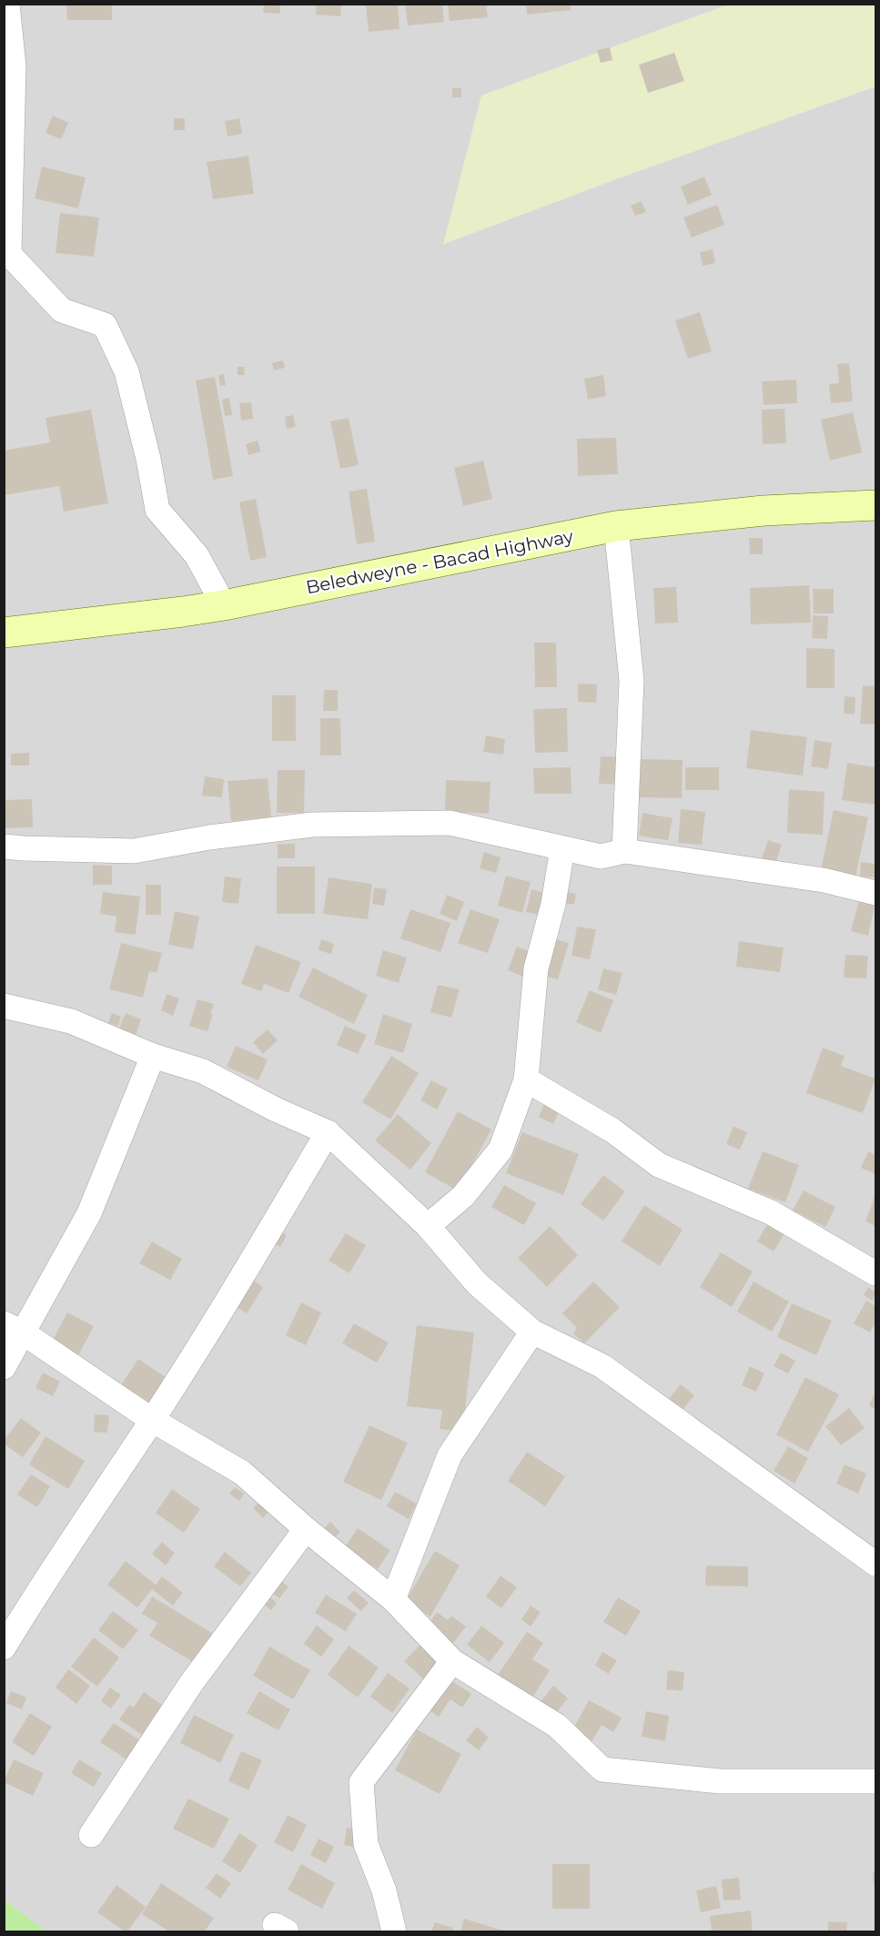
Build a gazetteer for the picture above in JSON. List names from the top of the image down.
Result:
{
  "streets": {
    "street": ["Beledweyne - Bacad Highway"]
  }
}
